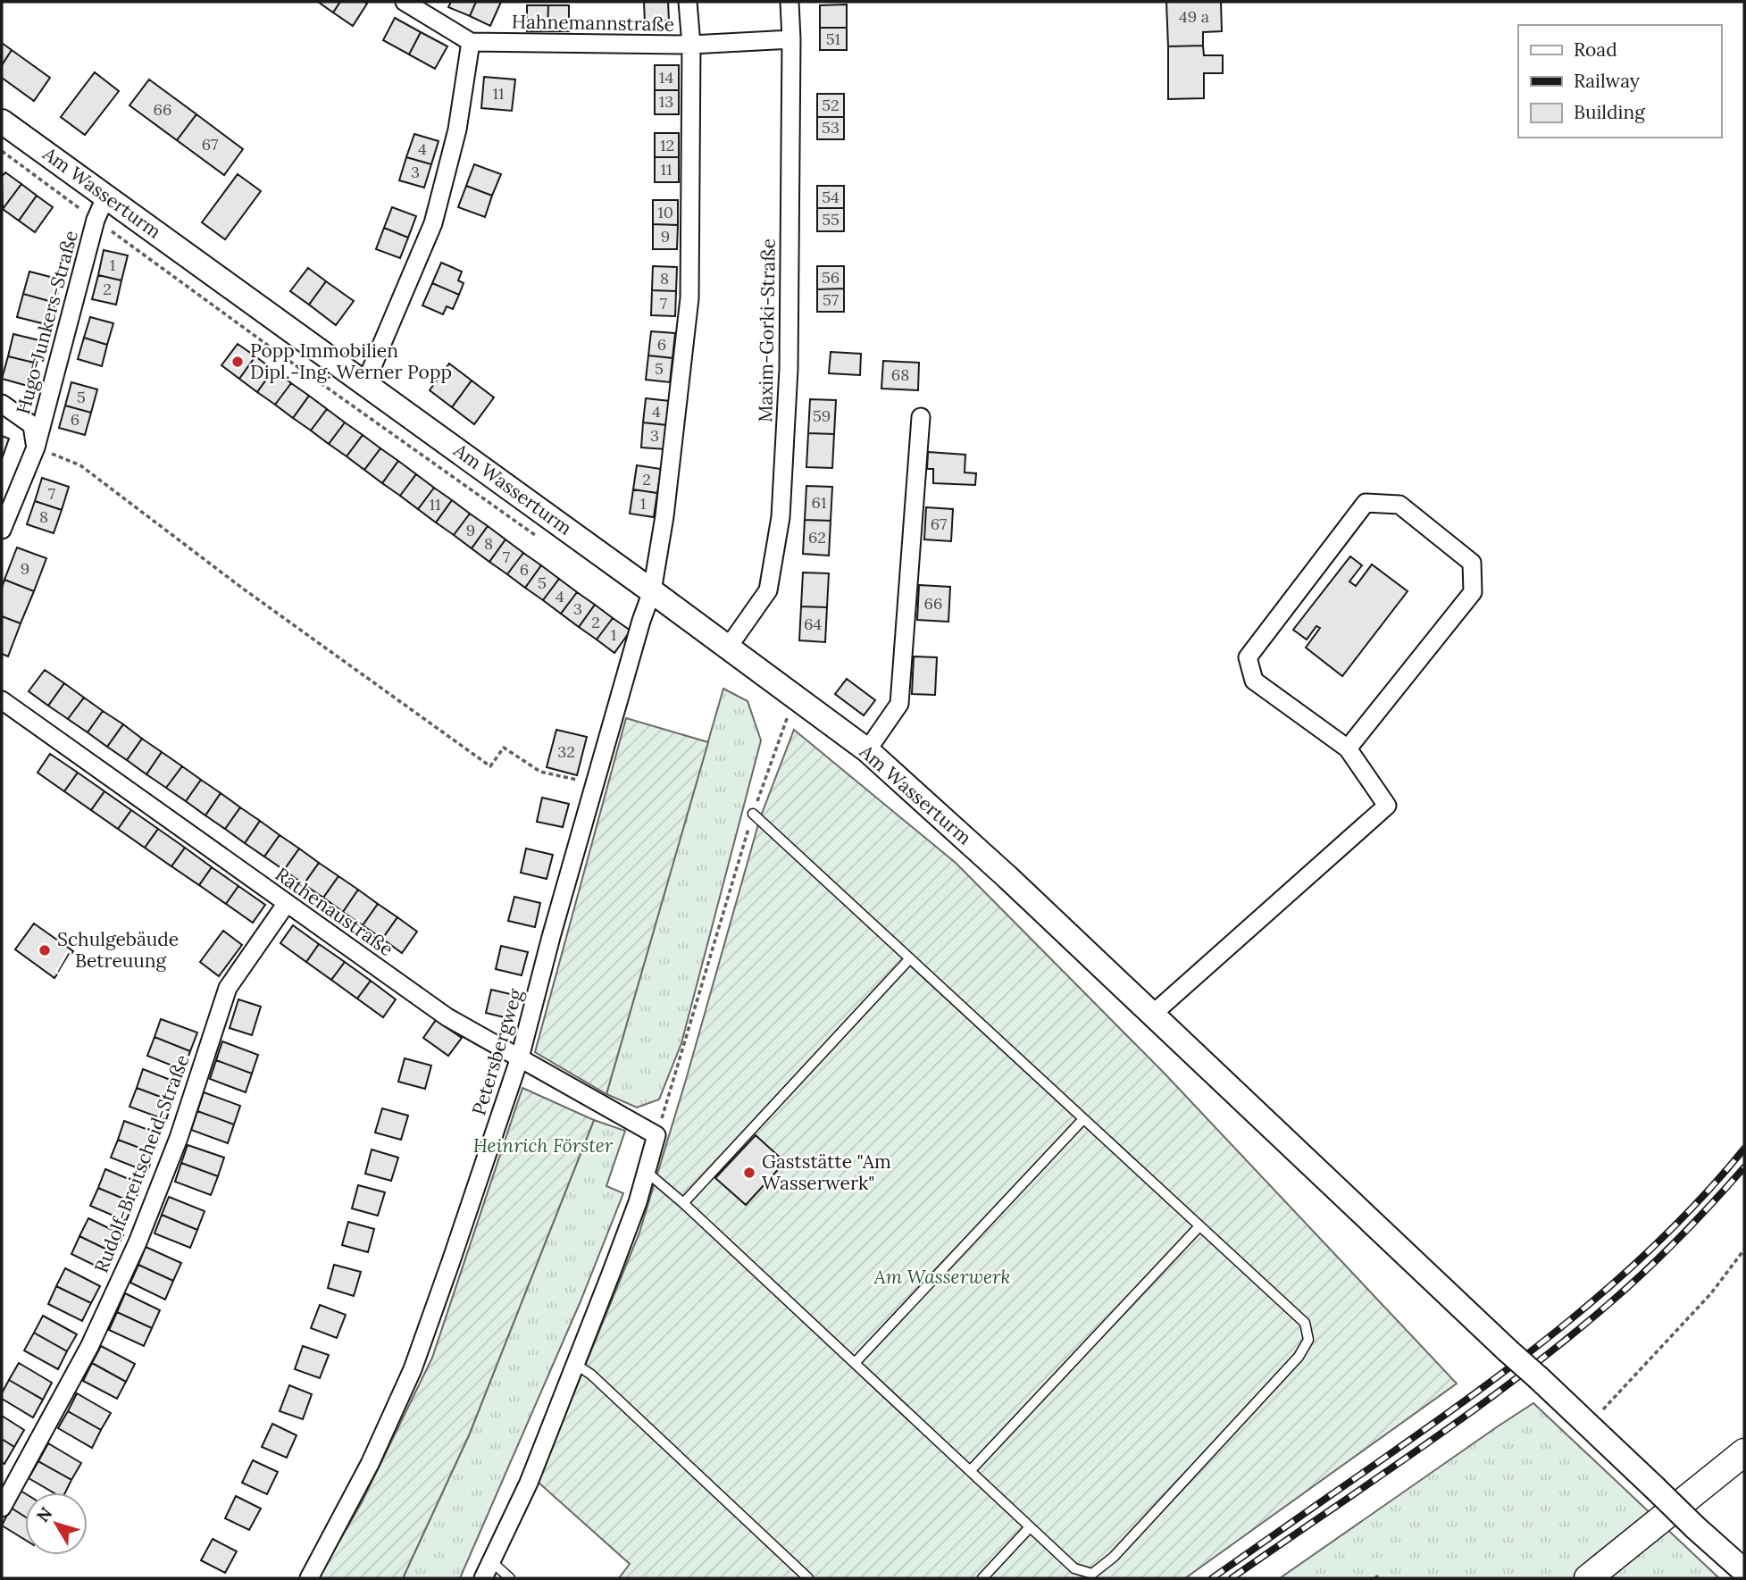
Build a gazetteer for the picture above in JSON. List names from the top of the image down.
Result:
{
  "streets": {
    "street": [
      "Hahnemannstraße",
      "Am Wasserturm",
      "Hugo-Junkers-Straße",
      "Maxim-Gorki-Straße",
      "Rathenaustraße",
      "Petersbergweg",
      "Rudolf-Breitscheid-Straße"
    ]
  },
  "crossings": [
    ["Hahnemannstraße", "Maxim-Gorki-Straße"],
    ["Am Wasserturm", "Hugo-Junkers-Straße"],
    ["Am Wasserturm", "Maxim-Gorki-Straße"],
    ["Am Wasserturm", "Petersbergweg"],
    ["Rathenaustraße", "Petersbergweg"],
    ["Rathenaustraße", "Rudolf-Breitscheid-Straße"]
  ],
  "parks": ["Heinrich Förster", "Am Wasserwerk"],
  "places": ["Popp Immobilien Dipl.-Ing. Werner Popp", "Schulgebäude / Betreuung", "Gaststätte \"Am Wasserwerk\""],
  "house_numbers": [
    "49 a",
    "51",
    "14",
    "11",
    "13",
    "52",
    "66",
    "53",
    "67",
    "12",
    "4",
    "11",
    "3",
    "54",
    "10",
    "55",
    "9",
    "1",
    "56",
    "8",
    "2",
    "57",
    "7",
    "6",
    "5",
    "68",
    "5",
    "4",
    "59",
    "6",
    "3",
    "2",
    "7",
    "61",
    "1",
    "11",
    "8",
    "67",
    "9",
    "62",
    "8",
    "7",
    "9",
    "6",
    "5",
    "4",
    "66",
    "3",
    "2",
    "64",
    "1",
    "32"
  ],
  "legend": ["Road", "Railway", "Building"],
  "north": "top left"
}
